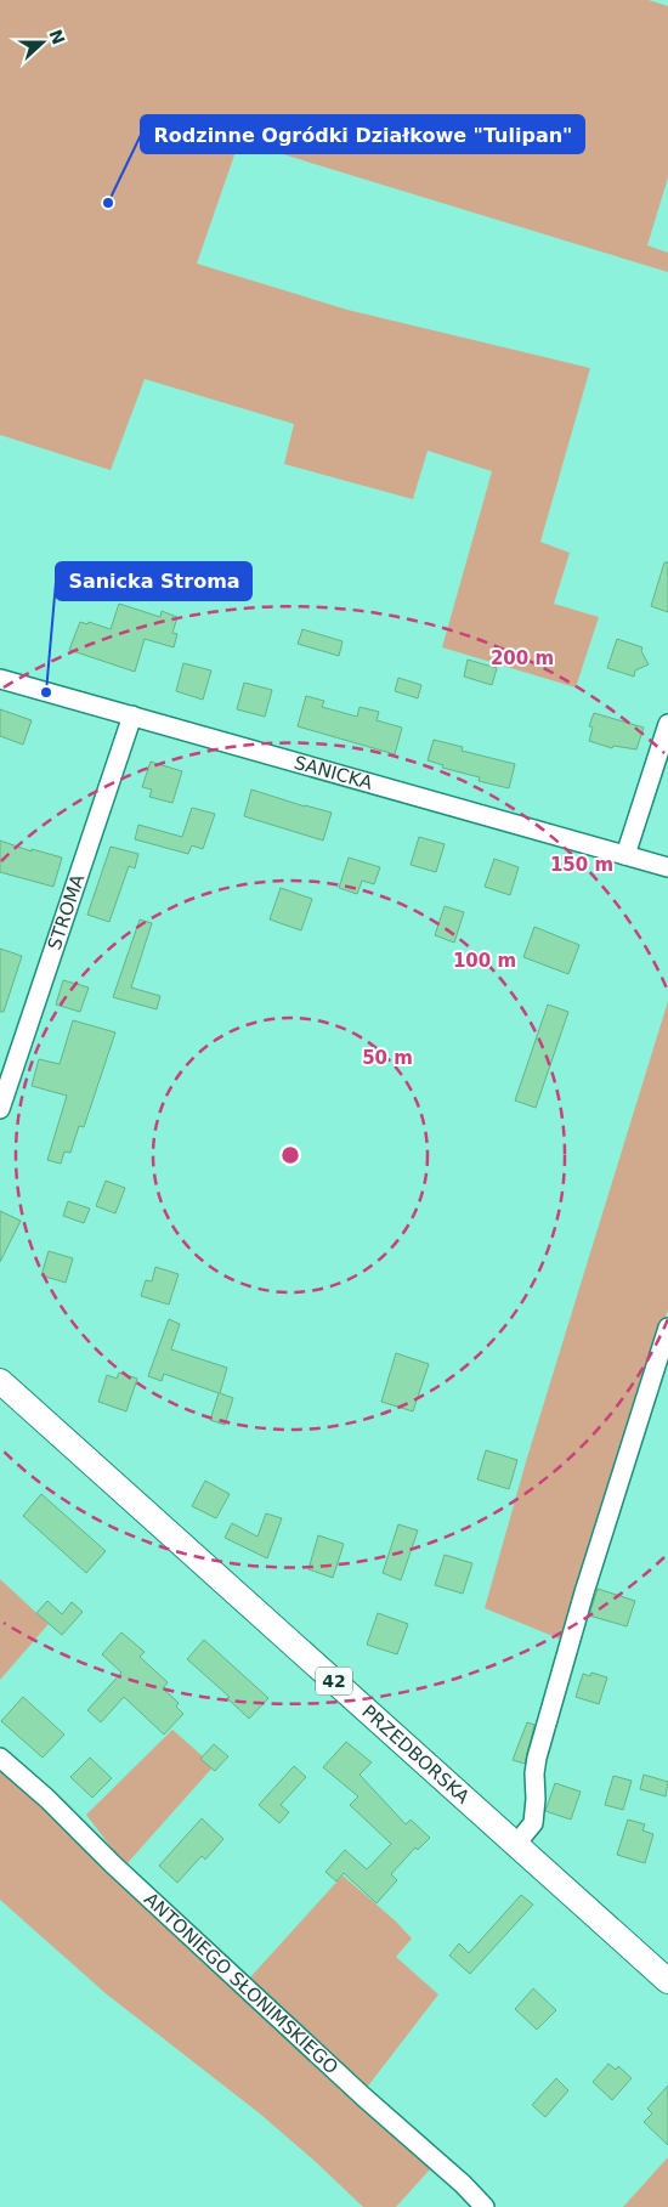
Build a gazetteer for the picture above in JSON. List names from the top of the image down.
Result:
{
  "streets": {
    "main road": ["42", "PRZEDBORSKA"],
    "street": ["SANICKA", "STROMA", "ANTONIEGO SŁONIMSKIEGO"]
  },
  "crossings": [
    ["SANICKA", "STROMA"]
  ],
  "places": ["Rodzinne Ogródki Działkowe \"Tulipan\"", "Sanicka Stroma"],
  "north": "right",
  "rings": [
    "200 m",
    "150 m",
    "100 m",
    "50 m"
  ]
}
